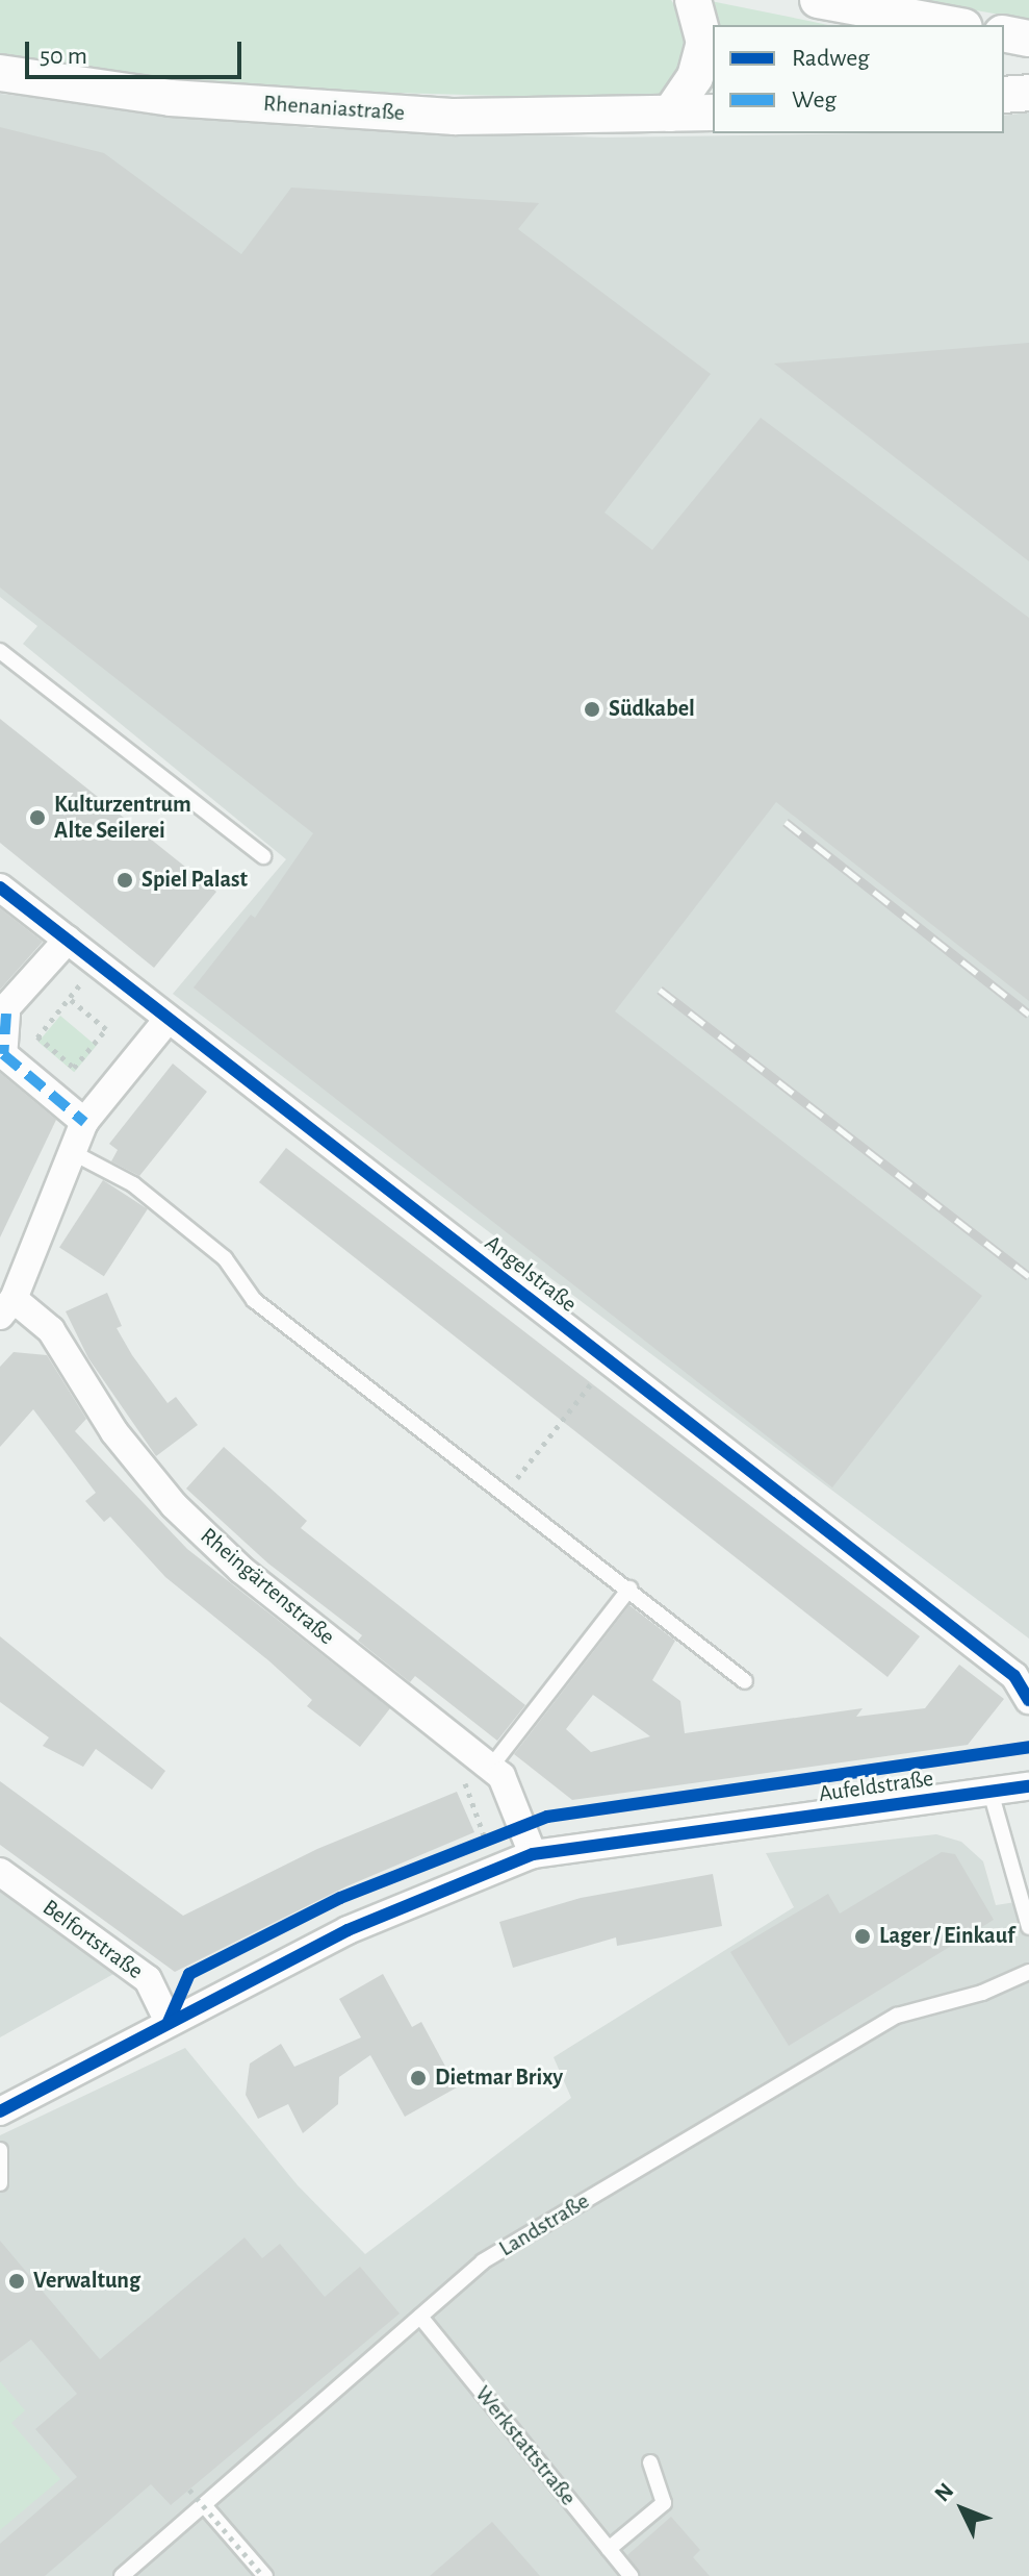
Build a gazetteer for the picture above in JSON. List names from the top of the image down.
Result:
{
  "streets": {
    "street": [
      "Rhenaniastraße",
      "Angelstraße",
      "Rheingärtenstraße",
      "Aufeldstraße",
      "Belfortstraße"
    ],
    "lane": ["Landstraße", "Werkstattstraße"]
  },
  "crossings": [
    ["Rheingärtenstraße", "Aufeldstraße"],
    ["Aufeldstraße", "Belfortstraße"],
    ["Landstraße", "Werkstattstraße"]
  ],
  "places": [
    "Südkabel",
    "Kulturzentrum Alte Seilerei",
    "Spiel Palast",
    "Lager / Einkauf",
    "Dietmar Brixy",
    "Verwaltung"
  ],
  "legend": ["Radweg", "Weg"],
  "scale_bar": "50 m",
  "north": "top left"
}
